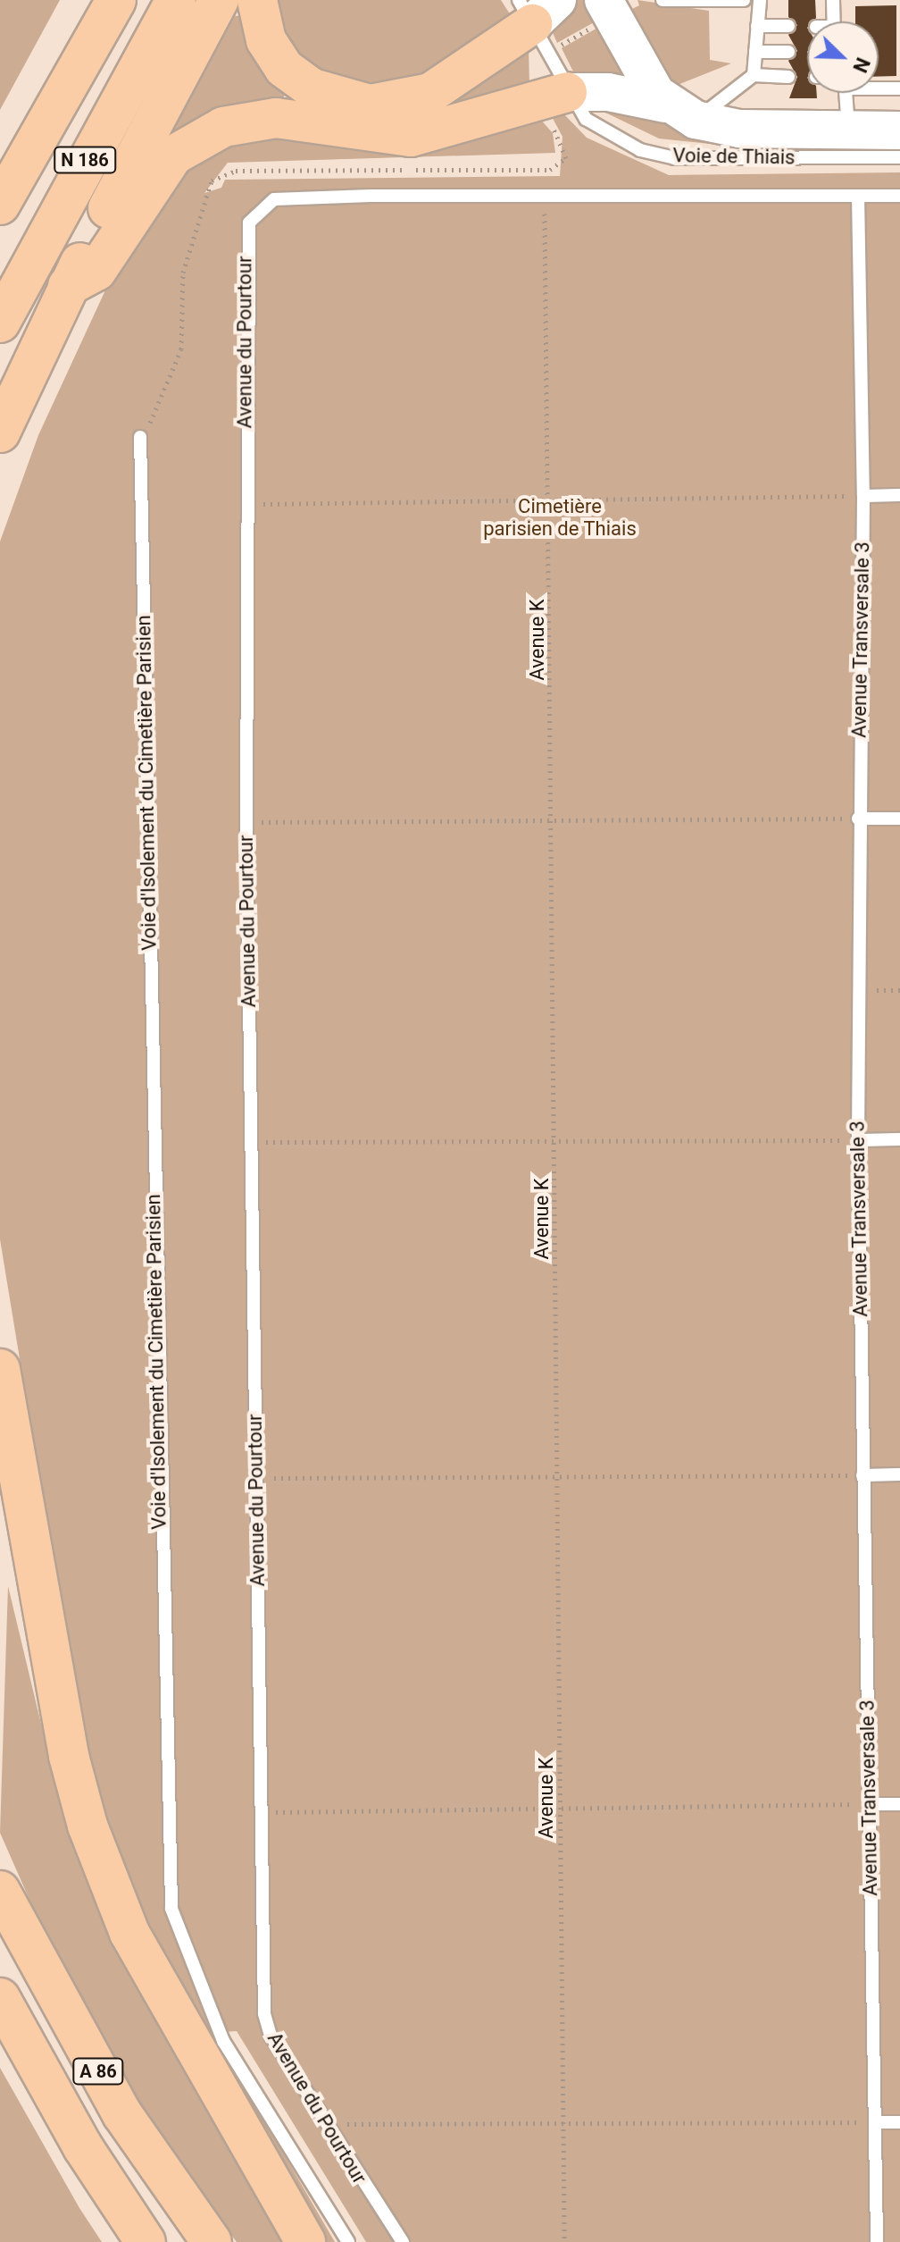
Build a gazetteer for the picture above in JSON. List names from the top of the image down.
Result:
{
  "streets": {
    "highway": ["N 186", "A 86"],
    "lane": [
      "Voie de Thiais",
      "Avenue du Pourtour",
      "Avenue Transversale 3",
      "Voie d'Isolement du Cimetière Parisien"
    ],
    "path": ["Avenue K"]
  },
  "crossings": [
    ["Avenue du Pourtour", "Avenue K"],
    ["Avenue du Pourtour", "Avenue Transversale 3"]
  ],
  "parks": ["Cimetière parisien de Thiais"],
  "north": "bottom right"
}
